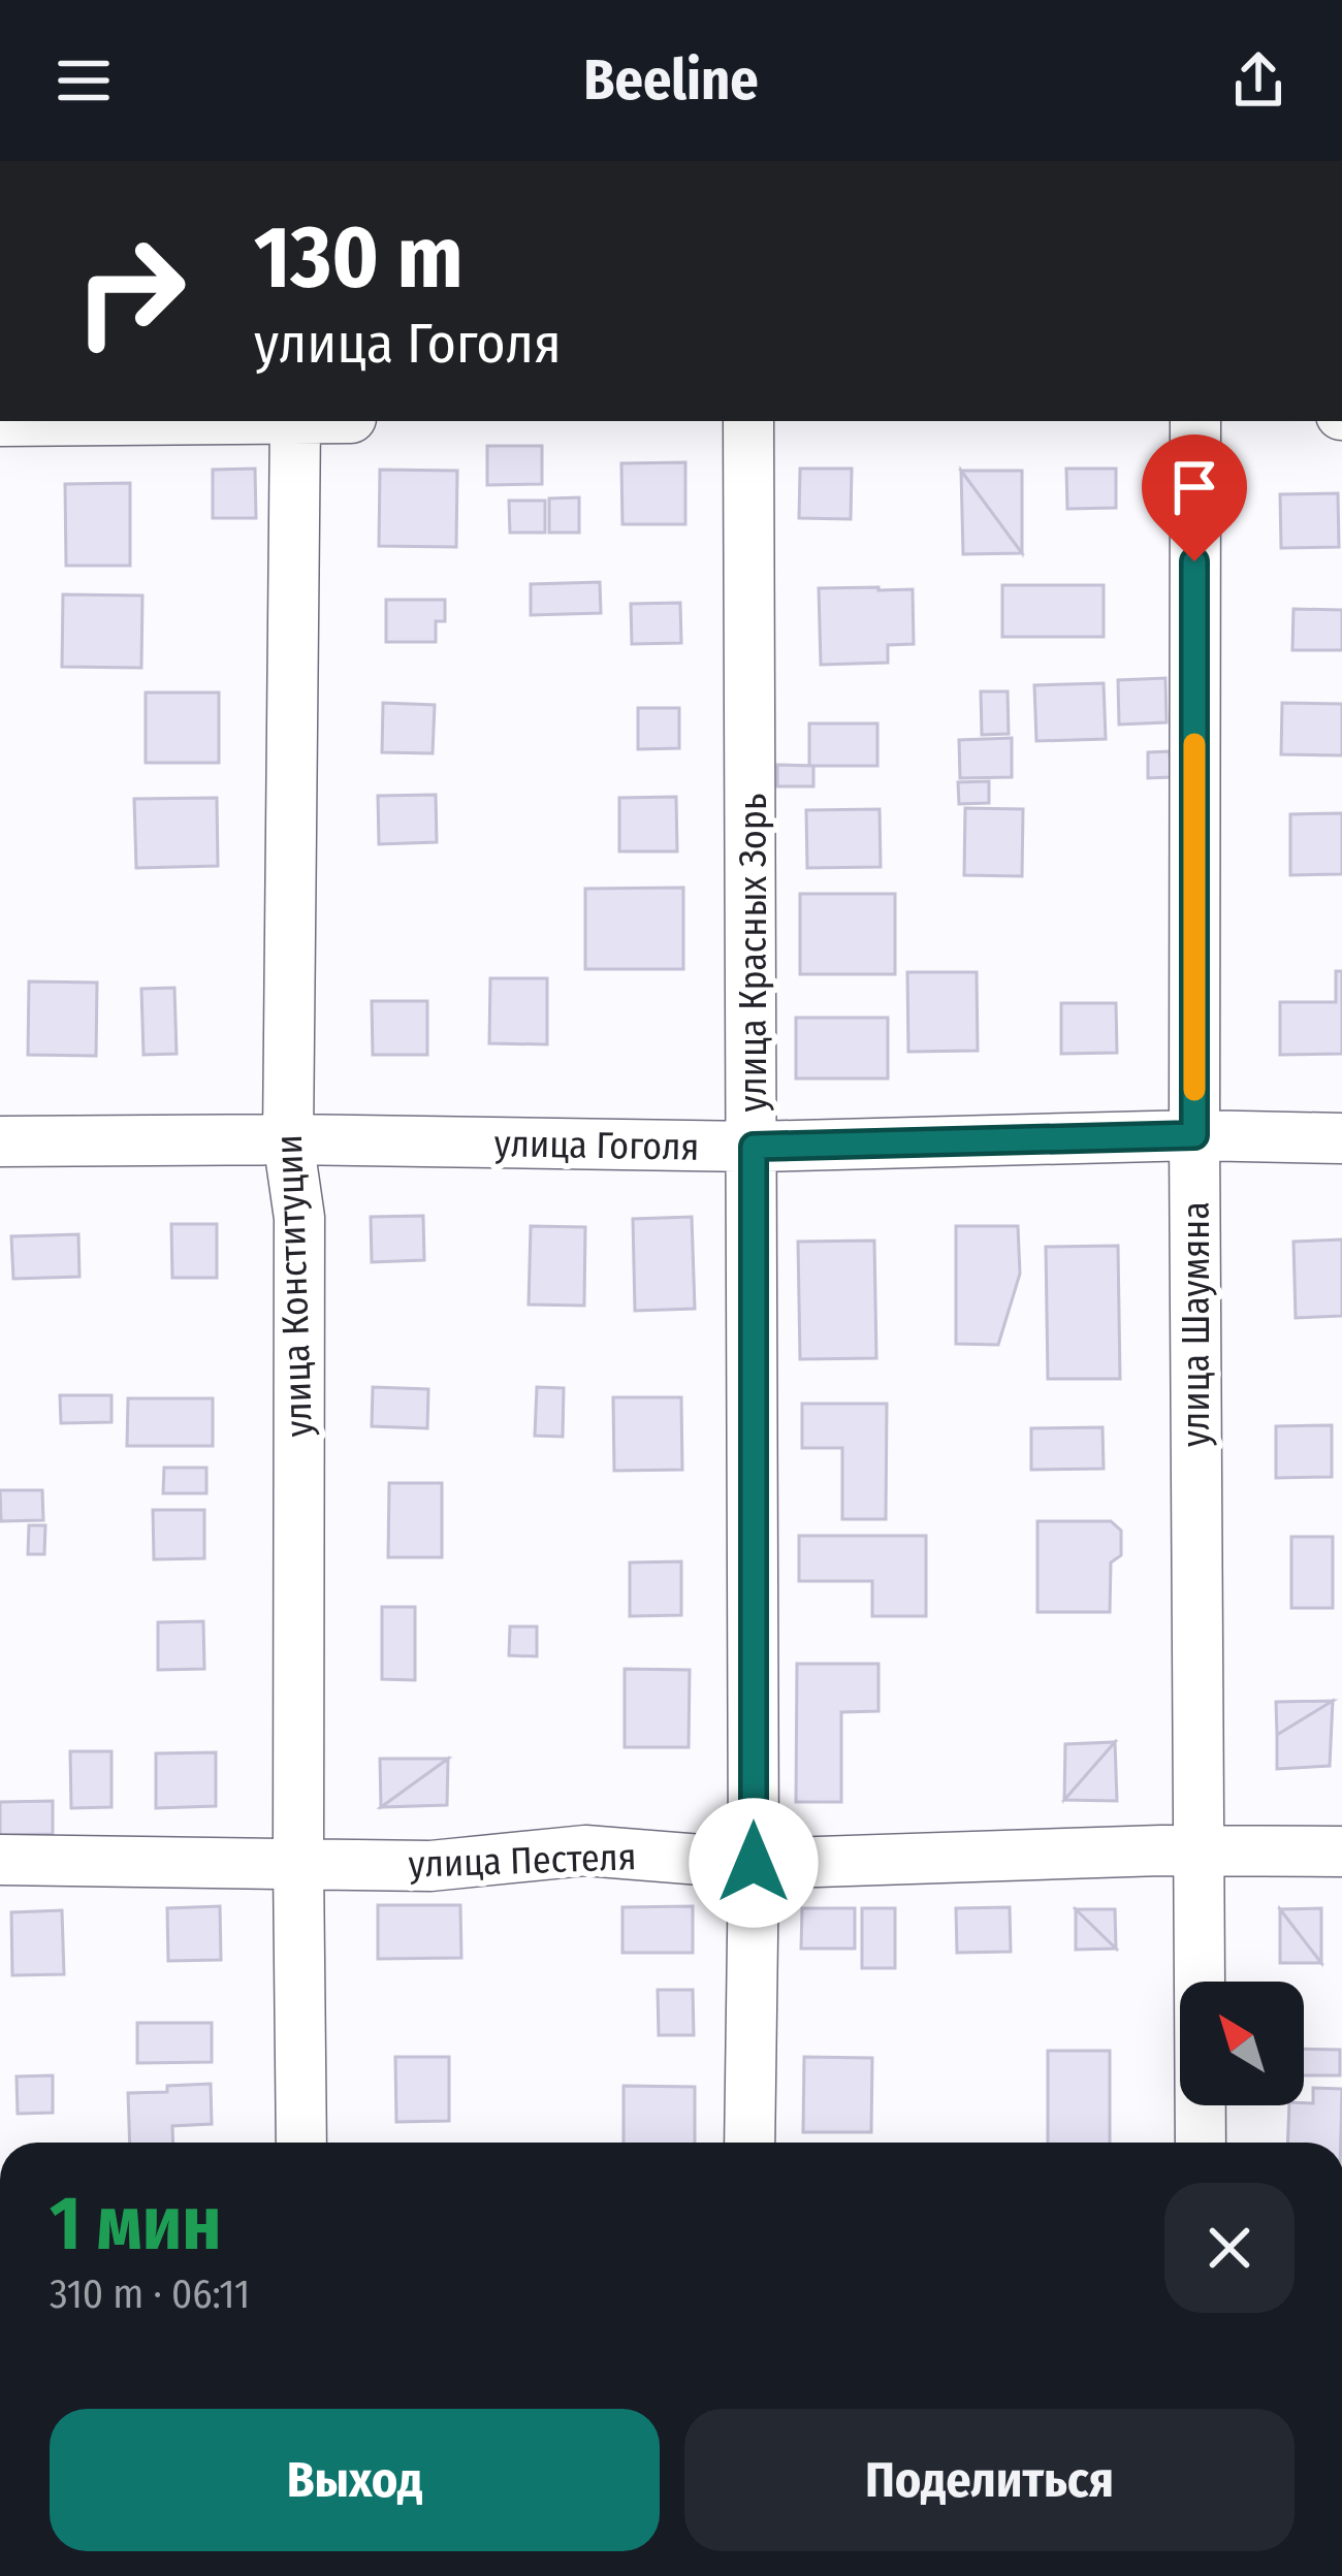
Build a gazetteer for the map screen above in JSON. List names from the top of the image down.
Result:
{
  "streets": {
    "street": [
      "улица Красных Зорь",
      "улица Гоголя",
      "улица Конституции",
      "улица Шаумяна",
      "улица Пестеля"
    ]
  },
  "crossings": [
    ["улица Красных Зорь", "улица Гоголя"],
    ["улица Красных Зорь", "улица Пестеля"],
    ["улица Гоголя", "улица Конституции"],
    ["улица Гоголя", "улица Шаумяна"],
    ["улица Конституции", "улица Пестеля"],
    ["улица Шаумяна", "улица Пестеля"]
  ],
  "north": "top left",
  "page": {
    "header": "Beeline",
    "turn": ["130 m", "улица Гоголя"],
    "heading": ["1 мин", "310 m · 06:11"],
    "buttons": ["Выход", "Поделиться"]
  }
}
